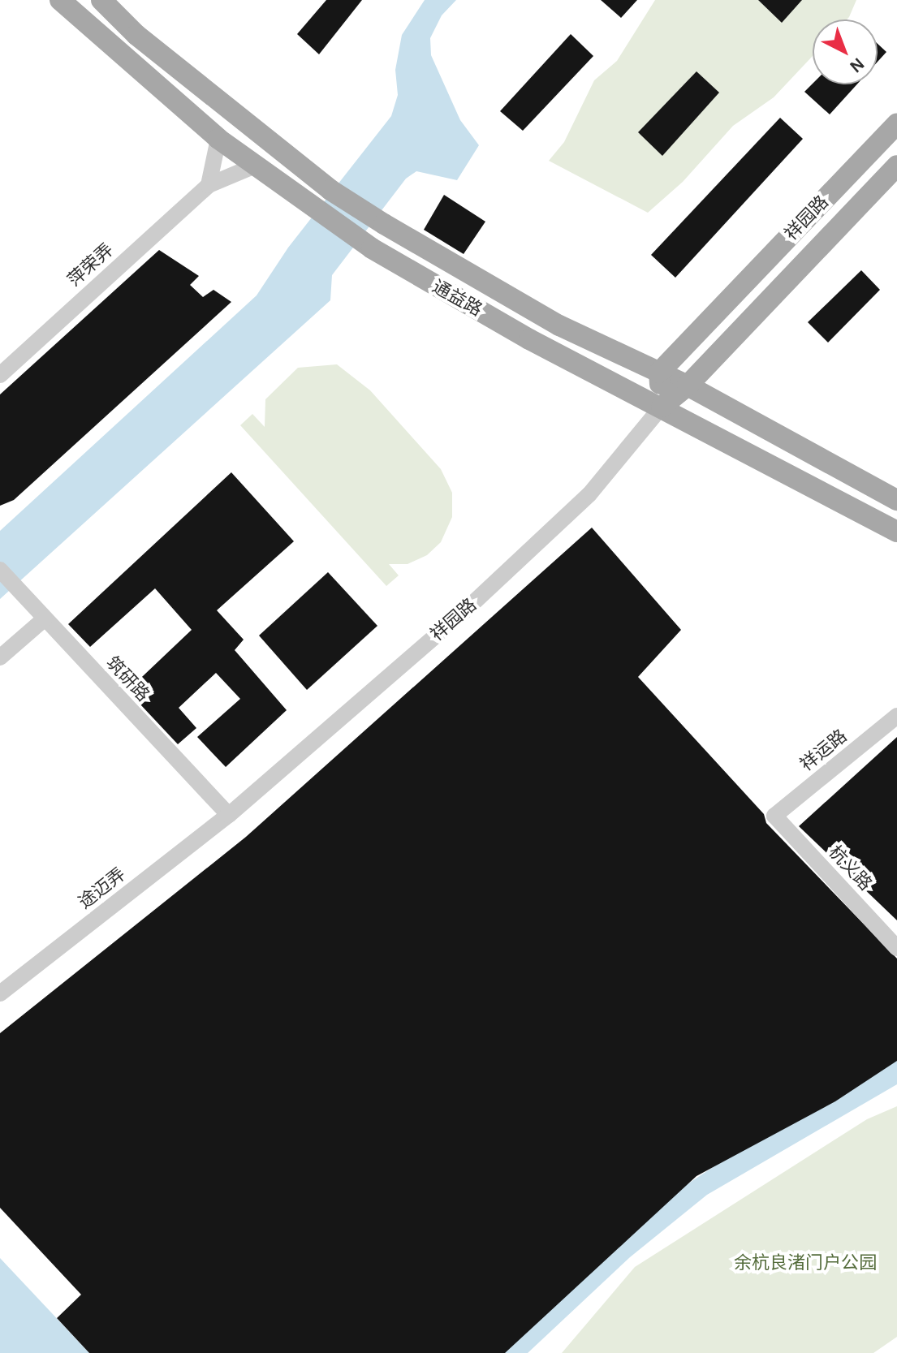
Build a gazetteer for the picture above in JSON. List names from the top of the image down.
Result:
{
  "streets": {
    "main road": ["祥园路", "通益路"],
    "street": [
      "萍荣弄",
      "筑研路",
      "祥运路",
      "杭义路",
      "途迈弄"
    ]
  },
  "crossings": [
    ["祥园路", "通益路"],
    ["祥园路", "筑研路"],
    ["祥园路", "途迈弄"],
    ["萍荣弄", "通益路"],
    ["筑研路", "途迈弄"],
    ["祥运路", "杭义路"]
  ],
  "parks": ["余杭良渚门户公园"],
  "north": "bottom right"
}
